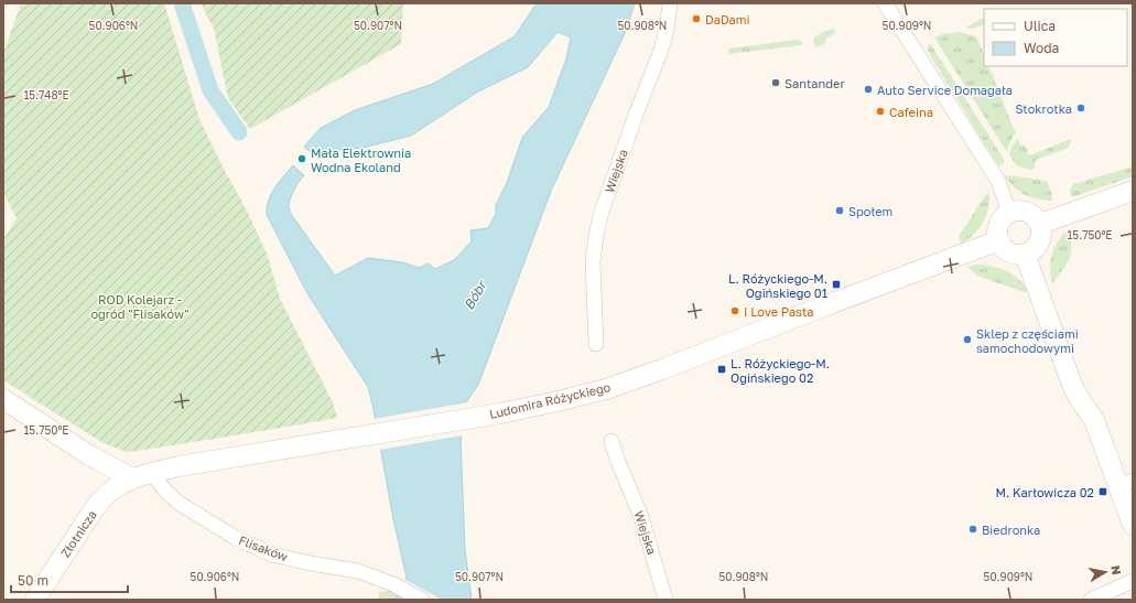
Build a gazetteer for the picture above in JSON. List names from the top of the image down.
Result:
{
  "streets": {
    "street": [
      "Wiejska",
      "Ludomira Różyckiego",
      "Złotnicza",
      "Flisaków"
    ]
  },
  "crossings": [
    ["Ludomira Różyckiego", "Złotnicza"],
    ["Ludomira Różyckiego", "Flisaków"]
  ],
  "water": ["Bóbr"],
  "parks": ["ROD Kolejarz - ogród \"Flisaków\""],
  "places": {
    "other": [
      "DaDami",
      "Santander",
      "Auto Service Domagała",
      "Stokrotka",
      "Cafeina",
      "Mała Elektrownia Wodna Ekoland",
      "Społem",
      "I Love Pasta",
      "Sklep z częściami samochodowymi",
      "Biedronka"
    ],
    "transit": ["L. Różyckiego-M. Ogińskiego 01", "L. Różyckiego-M. Ogińskiego 02", "M. Karłowicza 02"]
  },
  "legend": ["Ulica", "Woda"],
  "scale_bar": "50 m",
  "north": "right",
  "coordinates": [
    "50.906°N",
    "50.907°N",
    "50.908°N",
    "50.909°N",
    "15.748°E",
    "15.750°E"
  ]
}
